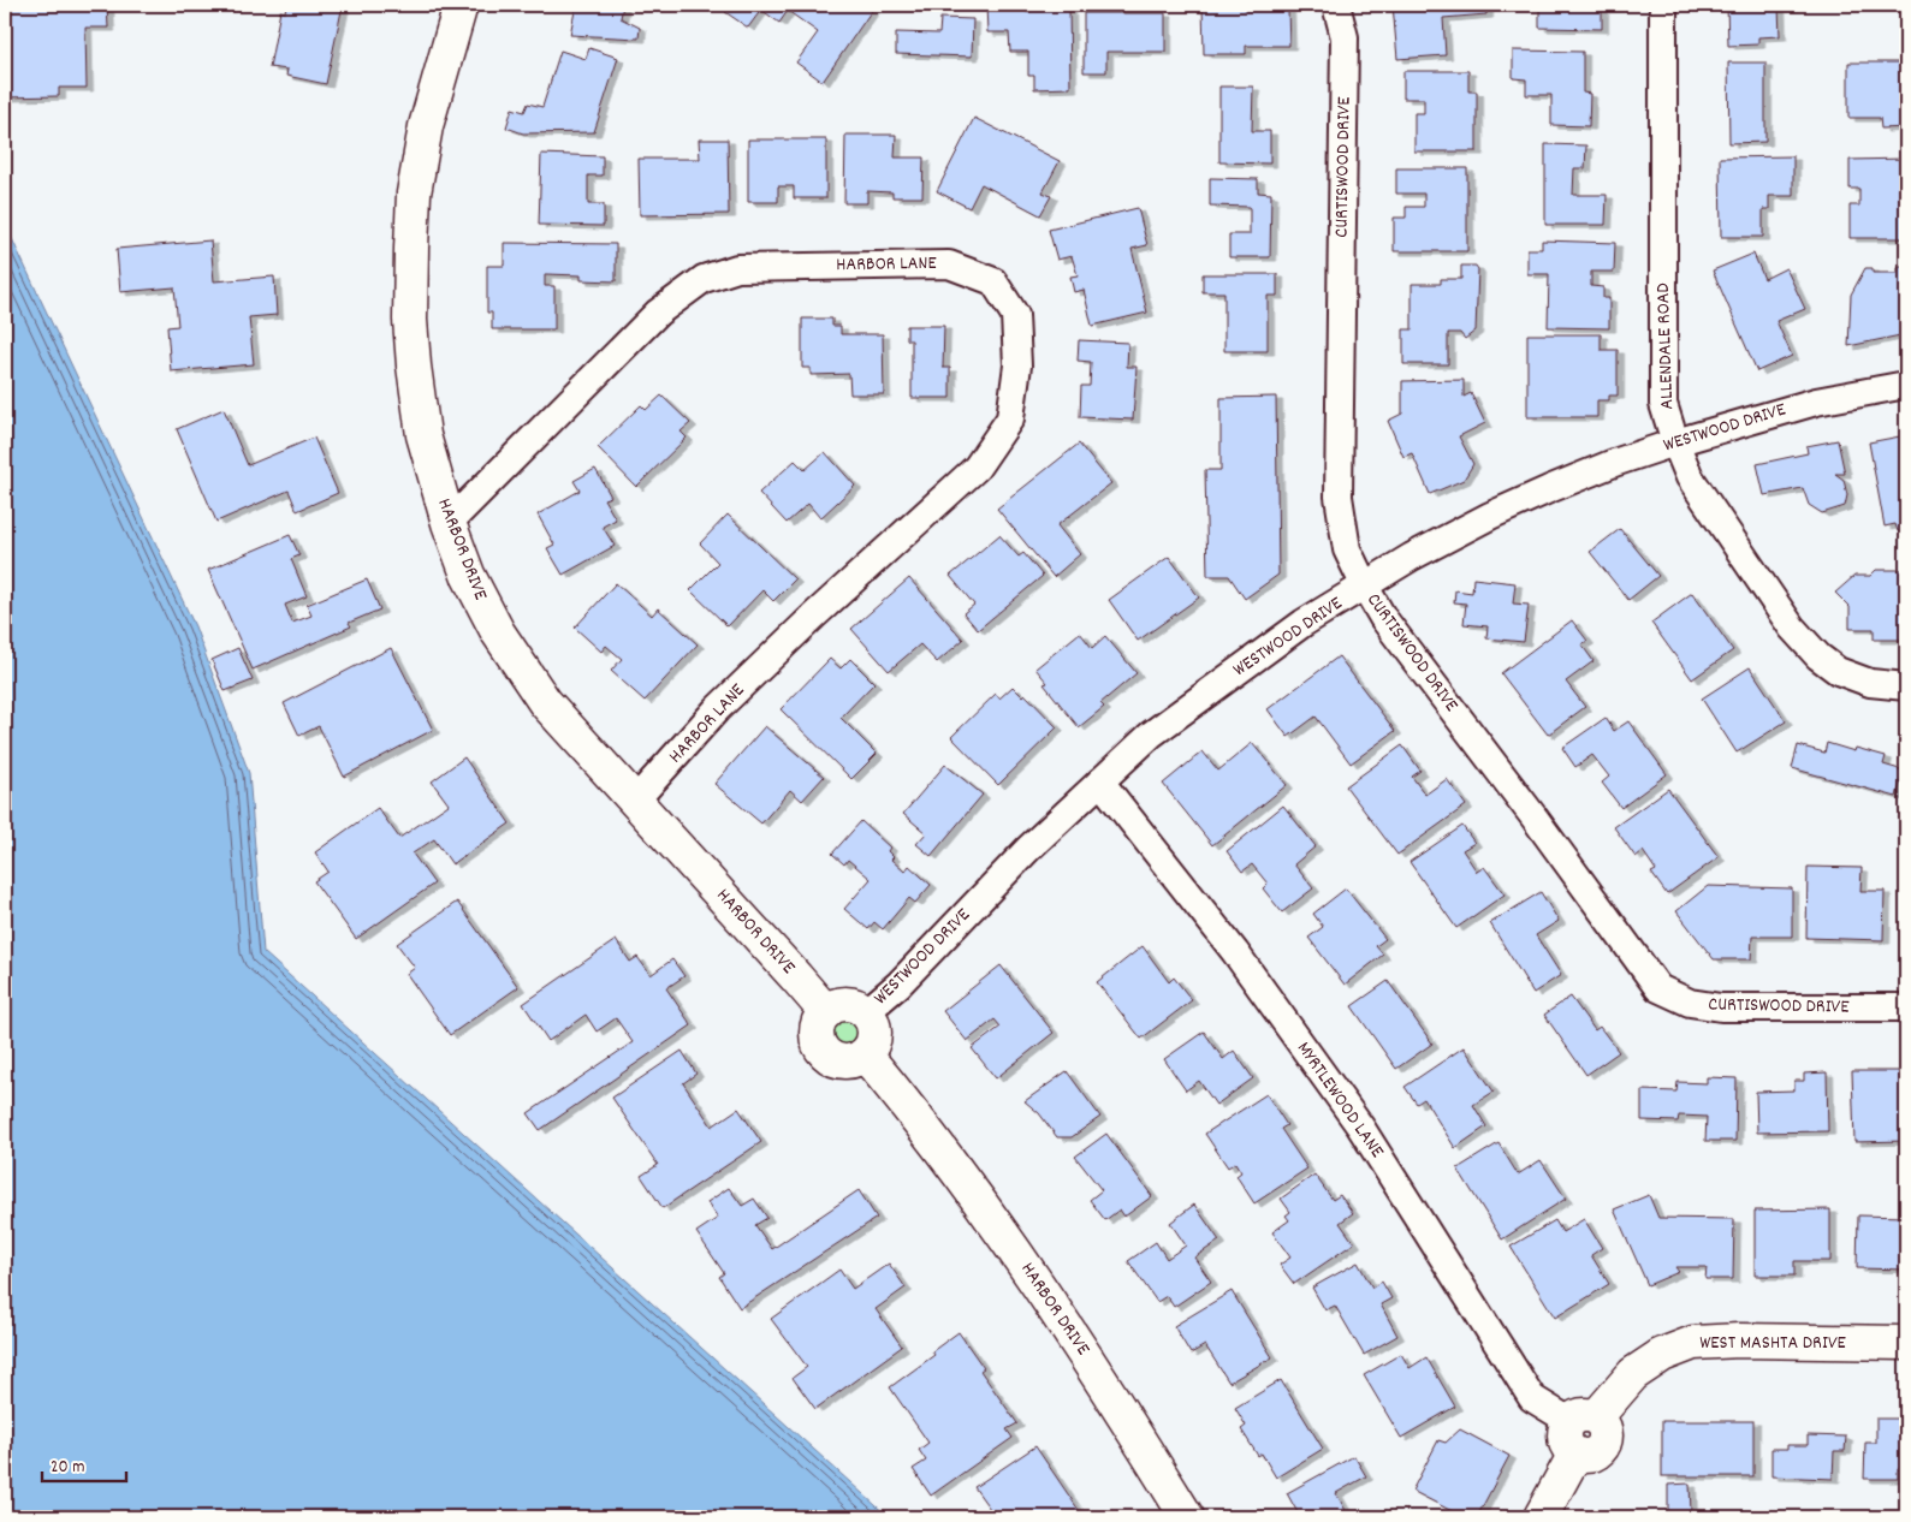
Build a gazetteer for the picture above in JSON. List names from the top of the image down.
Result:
{
  "streets": {
    "street": [
      "CURTISWOOD DRIVE",
      "HARBOR LANE",
      "ALLENDALE ROAD",
      "WESTWOOD DRIVE",
      "HARBOR DRIVE",
      "MYRTLEWOOD LANE",
      "WEST MASHTA DRIVE"
    ]
  },
  "crossings": [
    ["CURTISWOOD DRIVE", "WESTWOOD DRIVE"],
    ["HARBOR LANE", "HARBOR DRIVE"],
    ["ALLENDALE ROAD", "WESTWOOD DRIVE"],
    ["WESTWOOD DRIVE", "HARBOR DRIVE"],
    ["WESTWOOD DRIVE", "MYRTLEWOOD LANE"],
    ["MYRTLEWOOD LANE", "WEST MASHTA DRIVE"]
  ],
  "scale_bar": "20 m"
}
